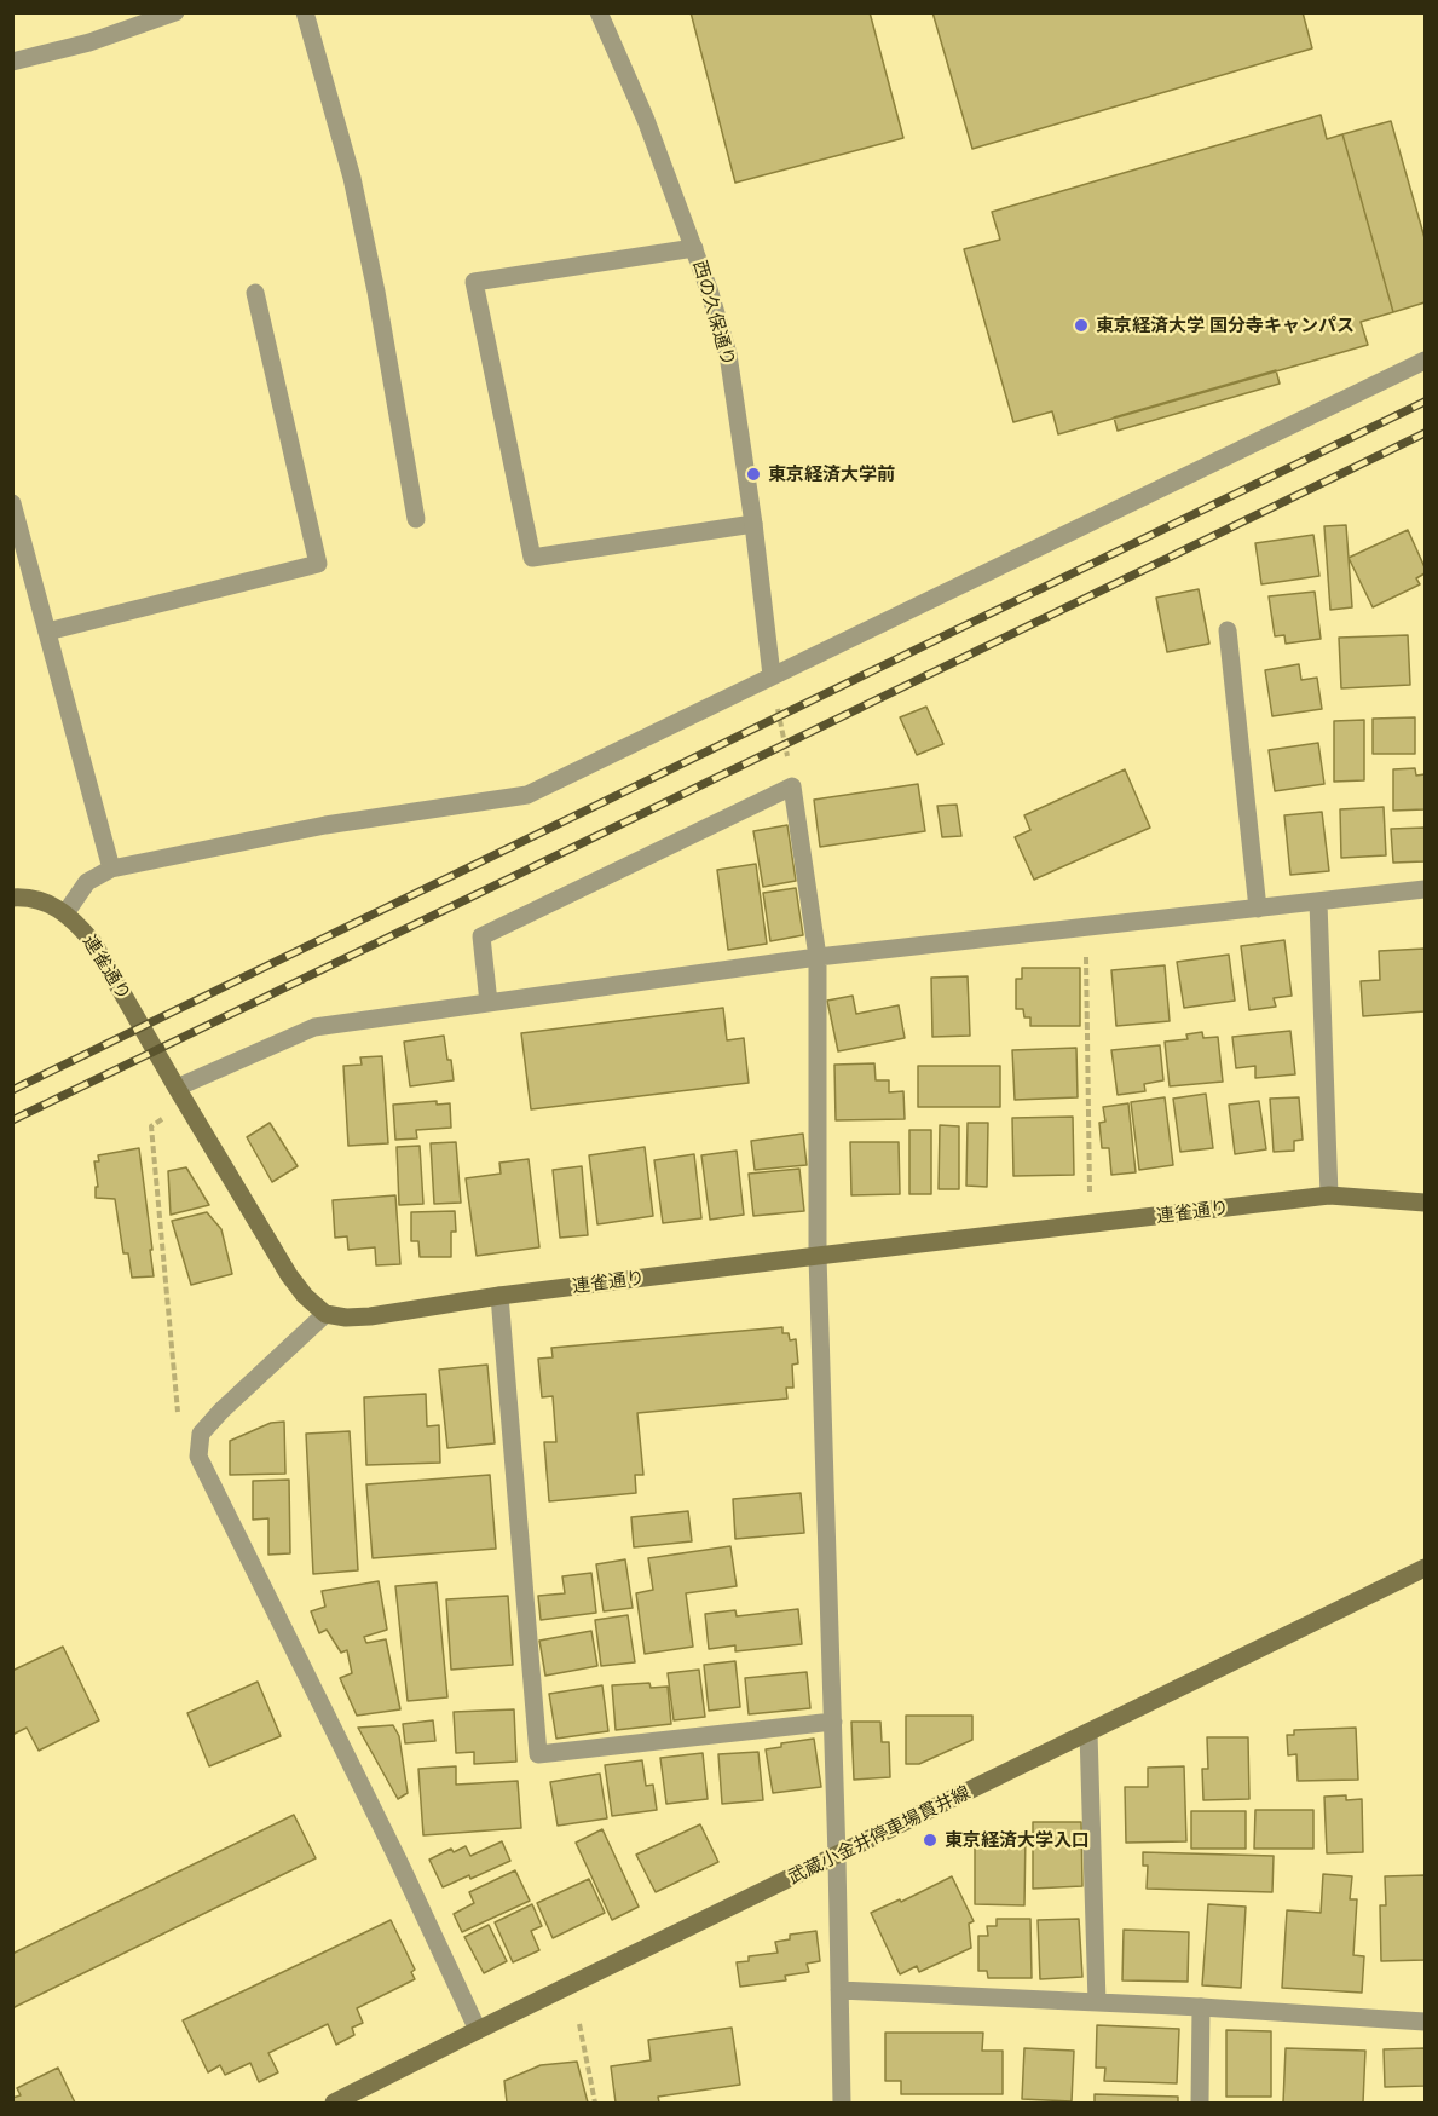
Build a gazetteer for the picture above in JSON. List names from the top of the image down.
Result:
{
  "streets": {
    "main road": ["連雀通り", "武蔵小金井停車場貫井線"],
    "street": ["西の久保通り"]
  },
  "places": ["東京経済大学 国分寺キャンパス", "東京経済大学前", "東京経済大学入口"]
}
